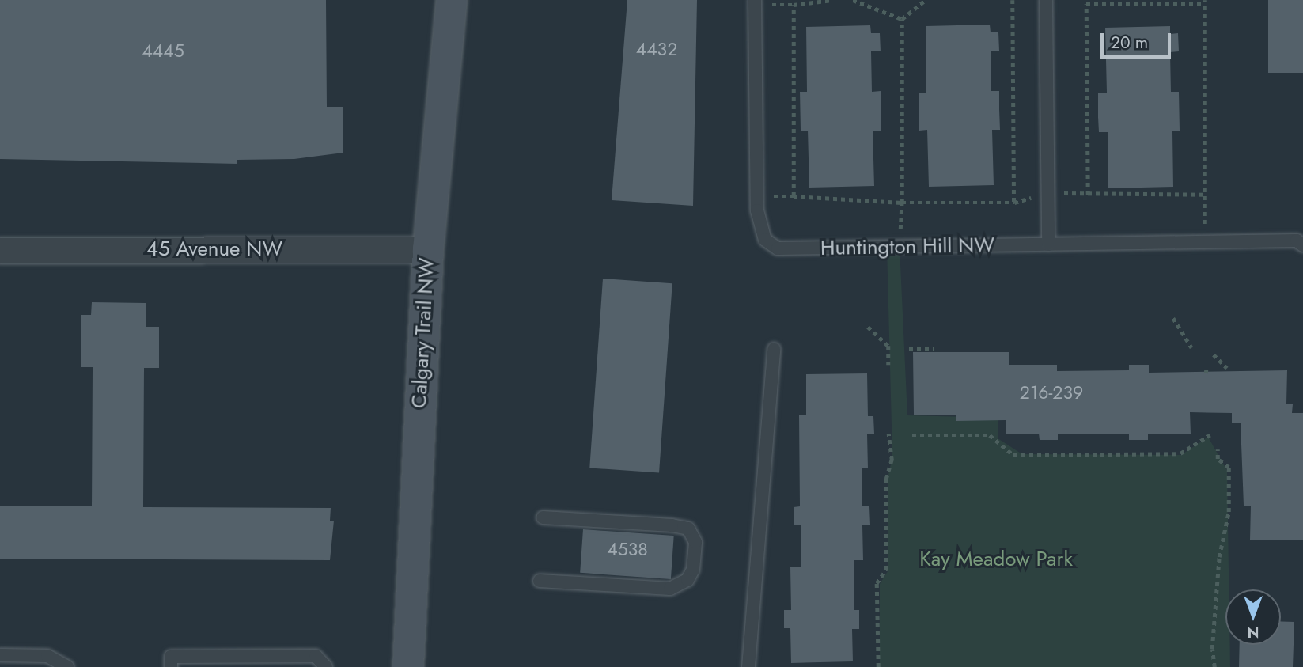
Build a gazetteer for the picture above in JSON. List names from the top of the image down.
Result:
{
  "streets": {
    "main road": ["Calgary Trail NW"],
    "street": ["45 Avenue NW"],
    "lane": ["Huntington Hill NW"]
  },
  "crossings": [
    ["45 Avenue NW", "Calgary Trail NW"]
  ],
  "parks": ["Kay Meadow Park"],
  "house_numbers": [
    "4432",
    "4445",
    "216-239",
    "4538"
  ],
  "scale_bar": "20 m",
  "north": "bottom"
}
